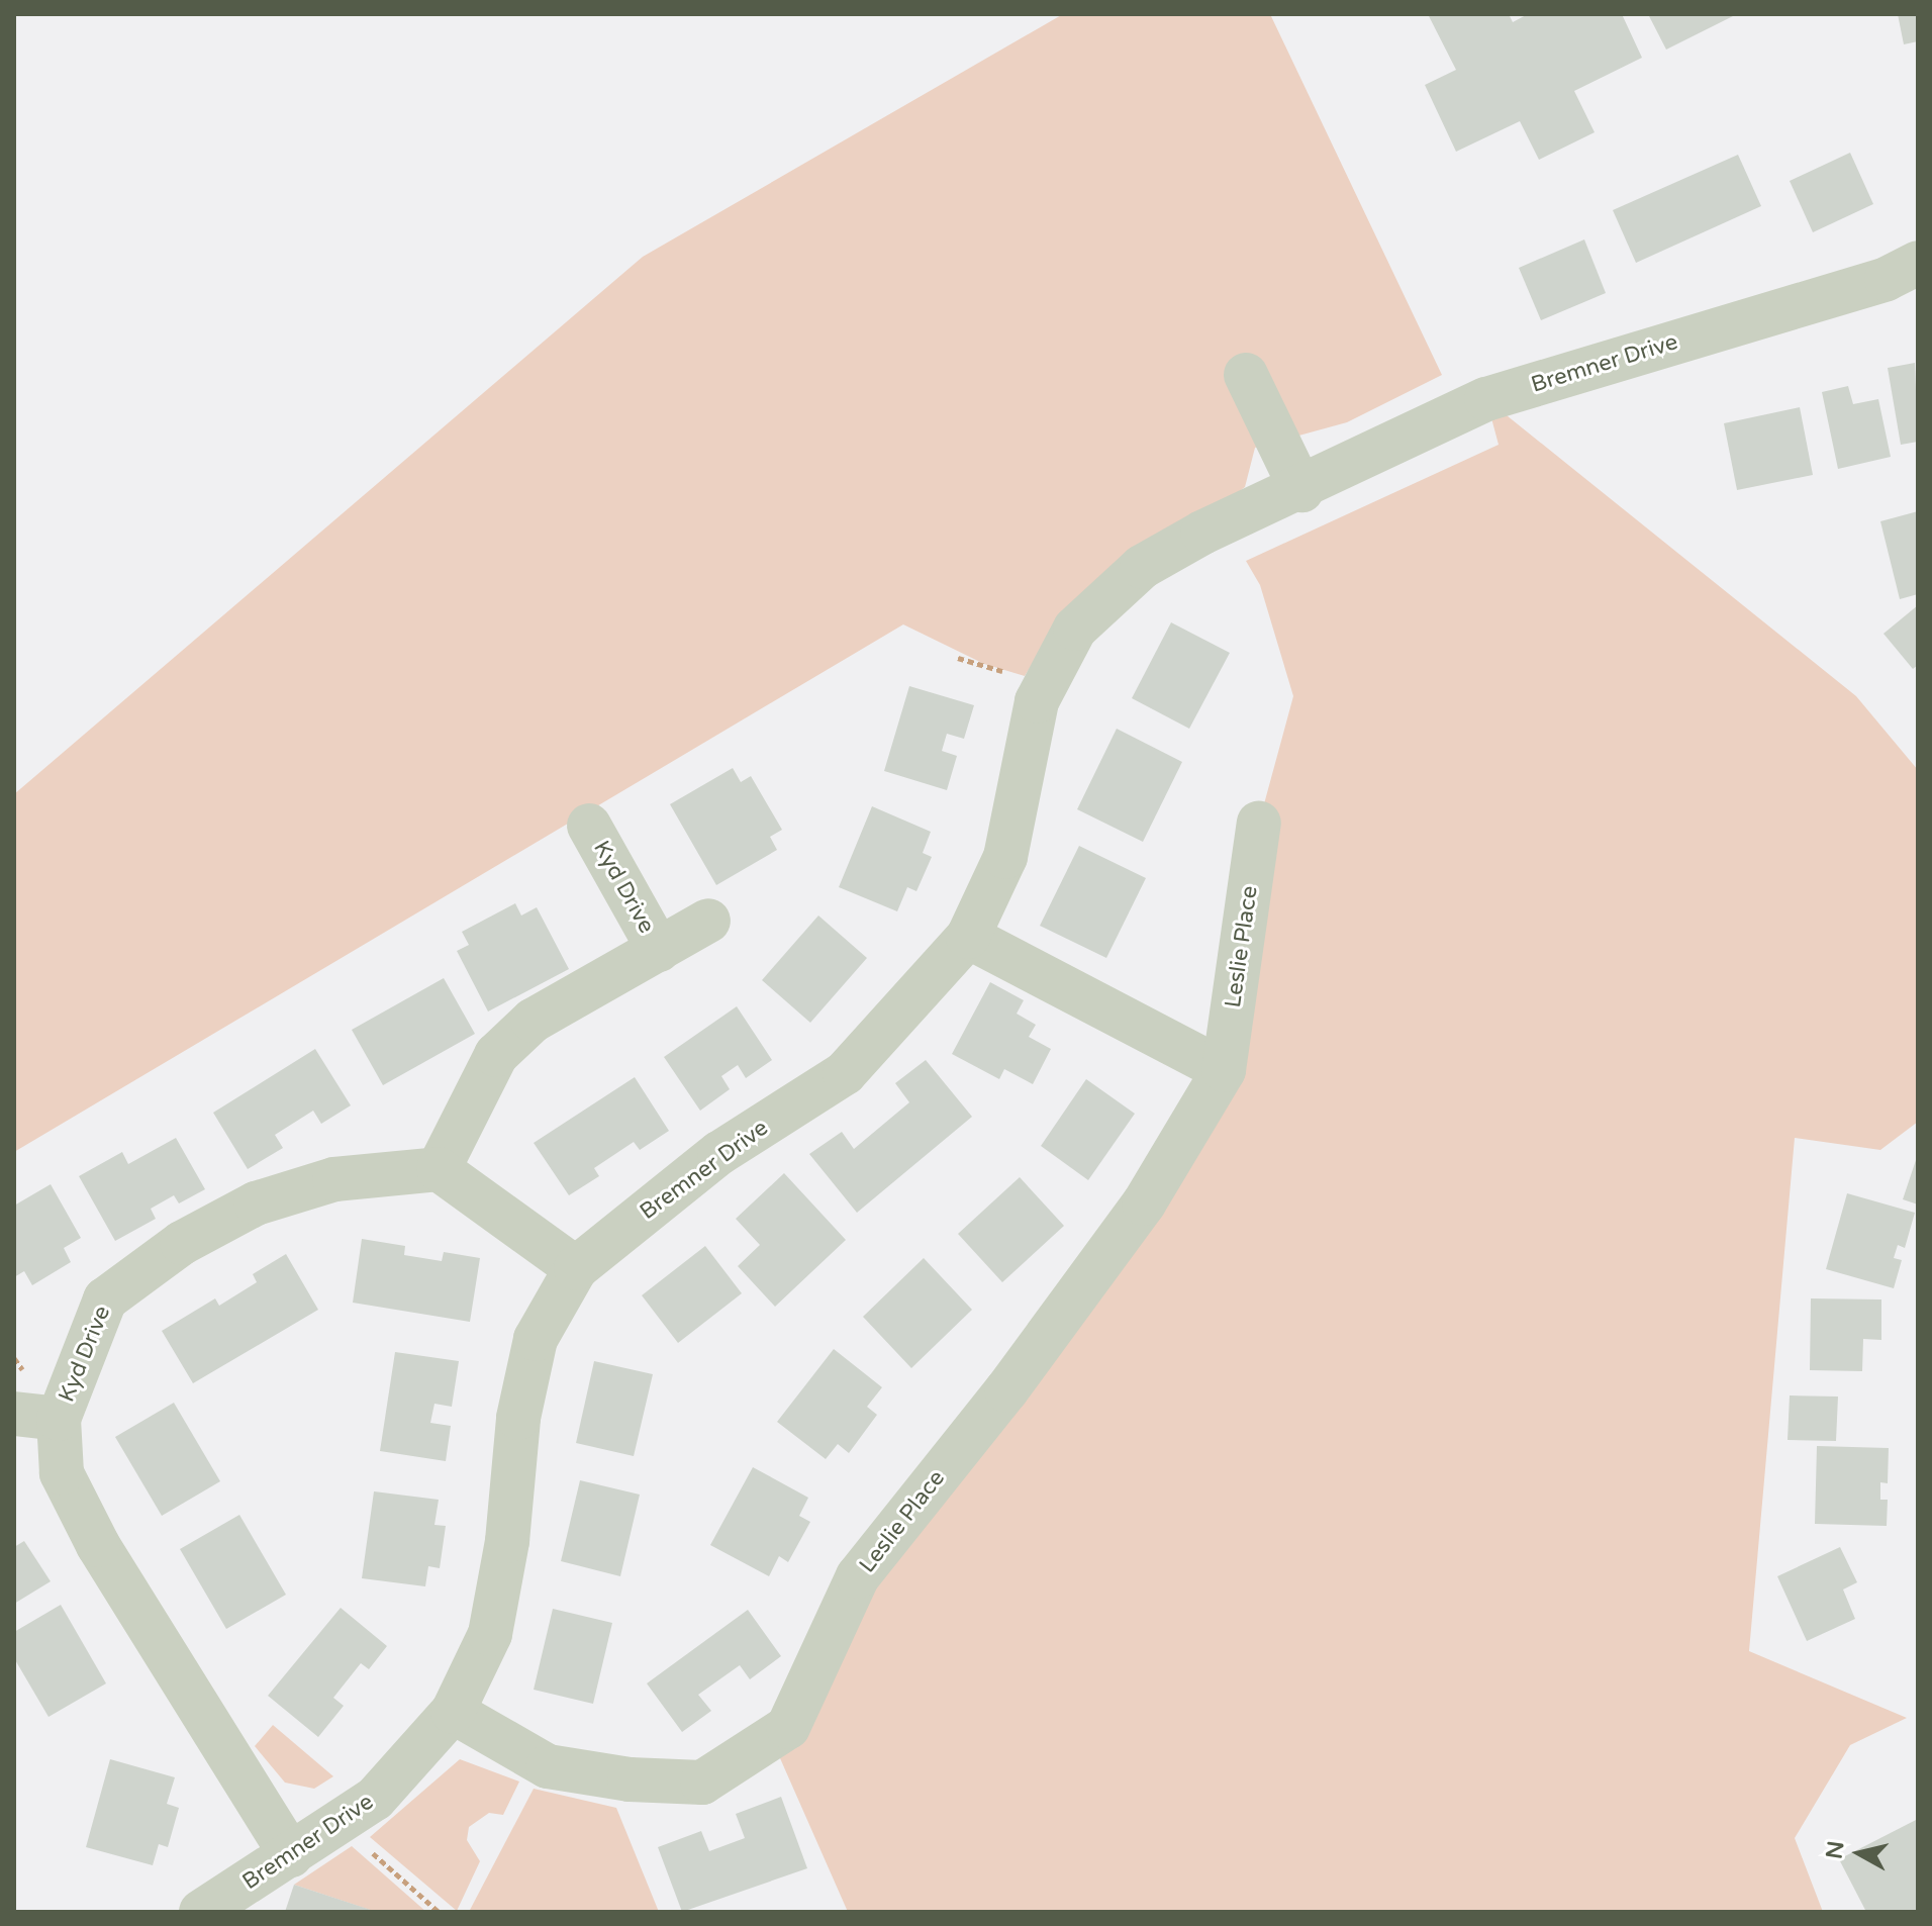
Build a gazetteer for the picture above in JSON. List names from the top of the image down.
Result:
{
  "streets": {
    "street": ["Bremner Drive", "Kyd Drive", "Leslie Place"]
  },
  "crossings": [
    ["Bremner Drive", "Kyd Drive"],
    ["Bremner Drive", "Leslie Place"]
  ],
  "north": "left"
}
